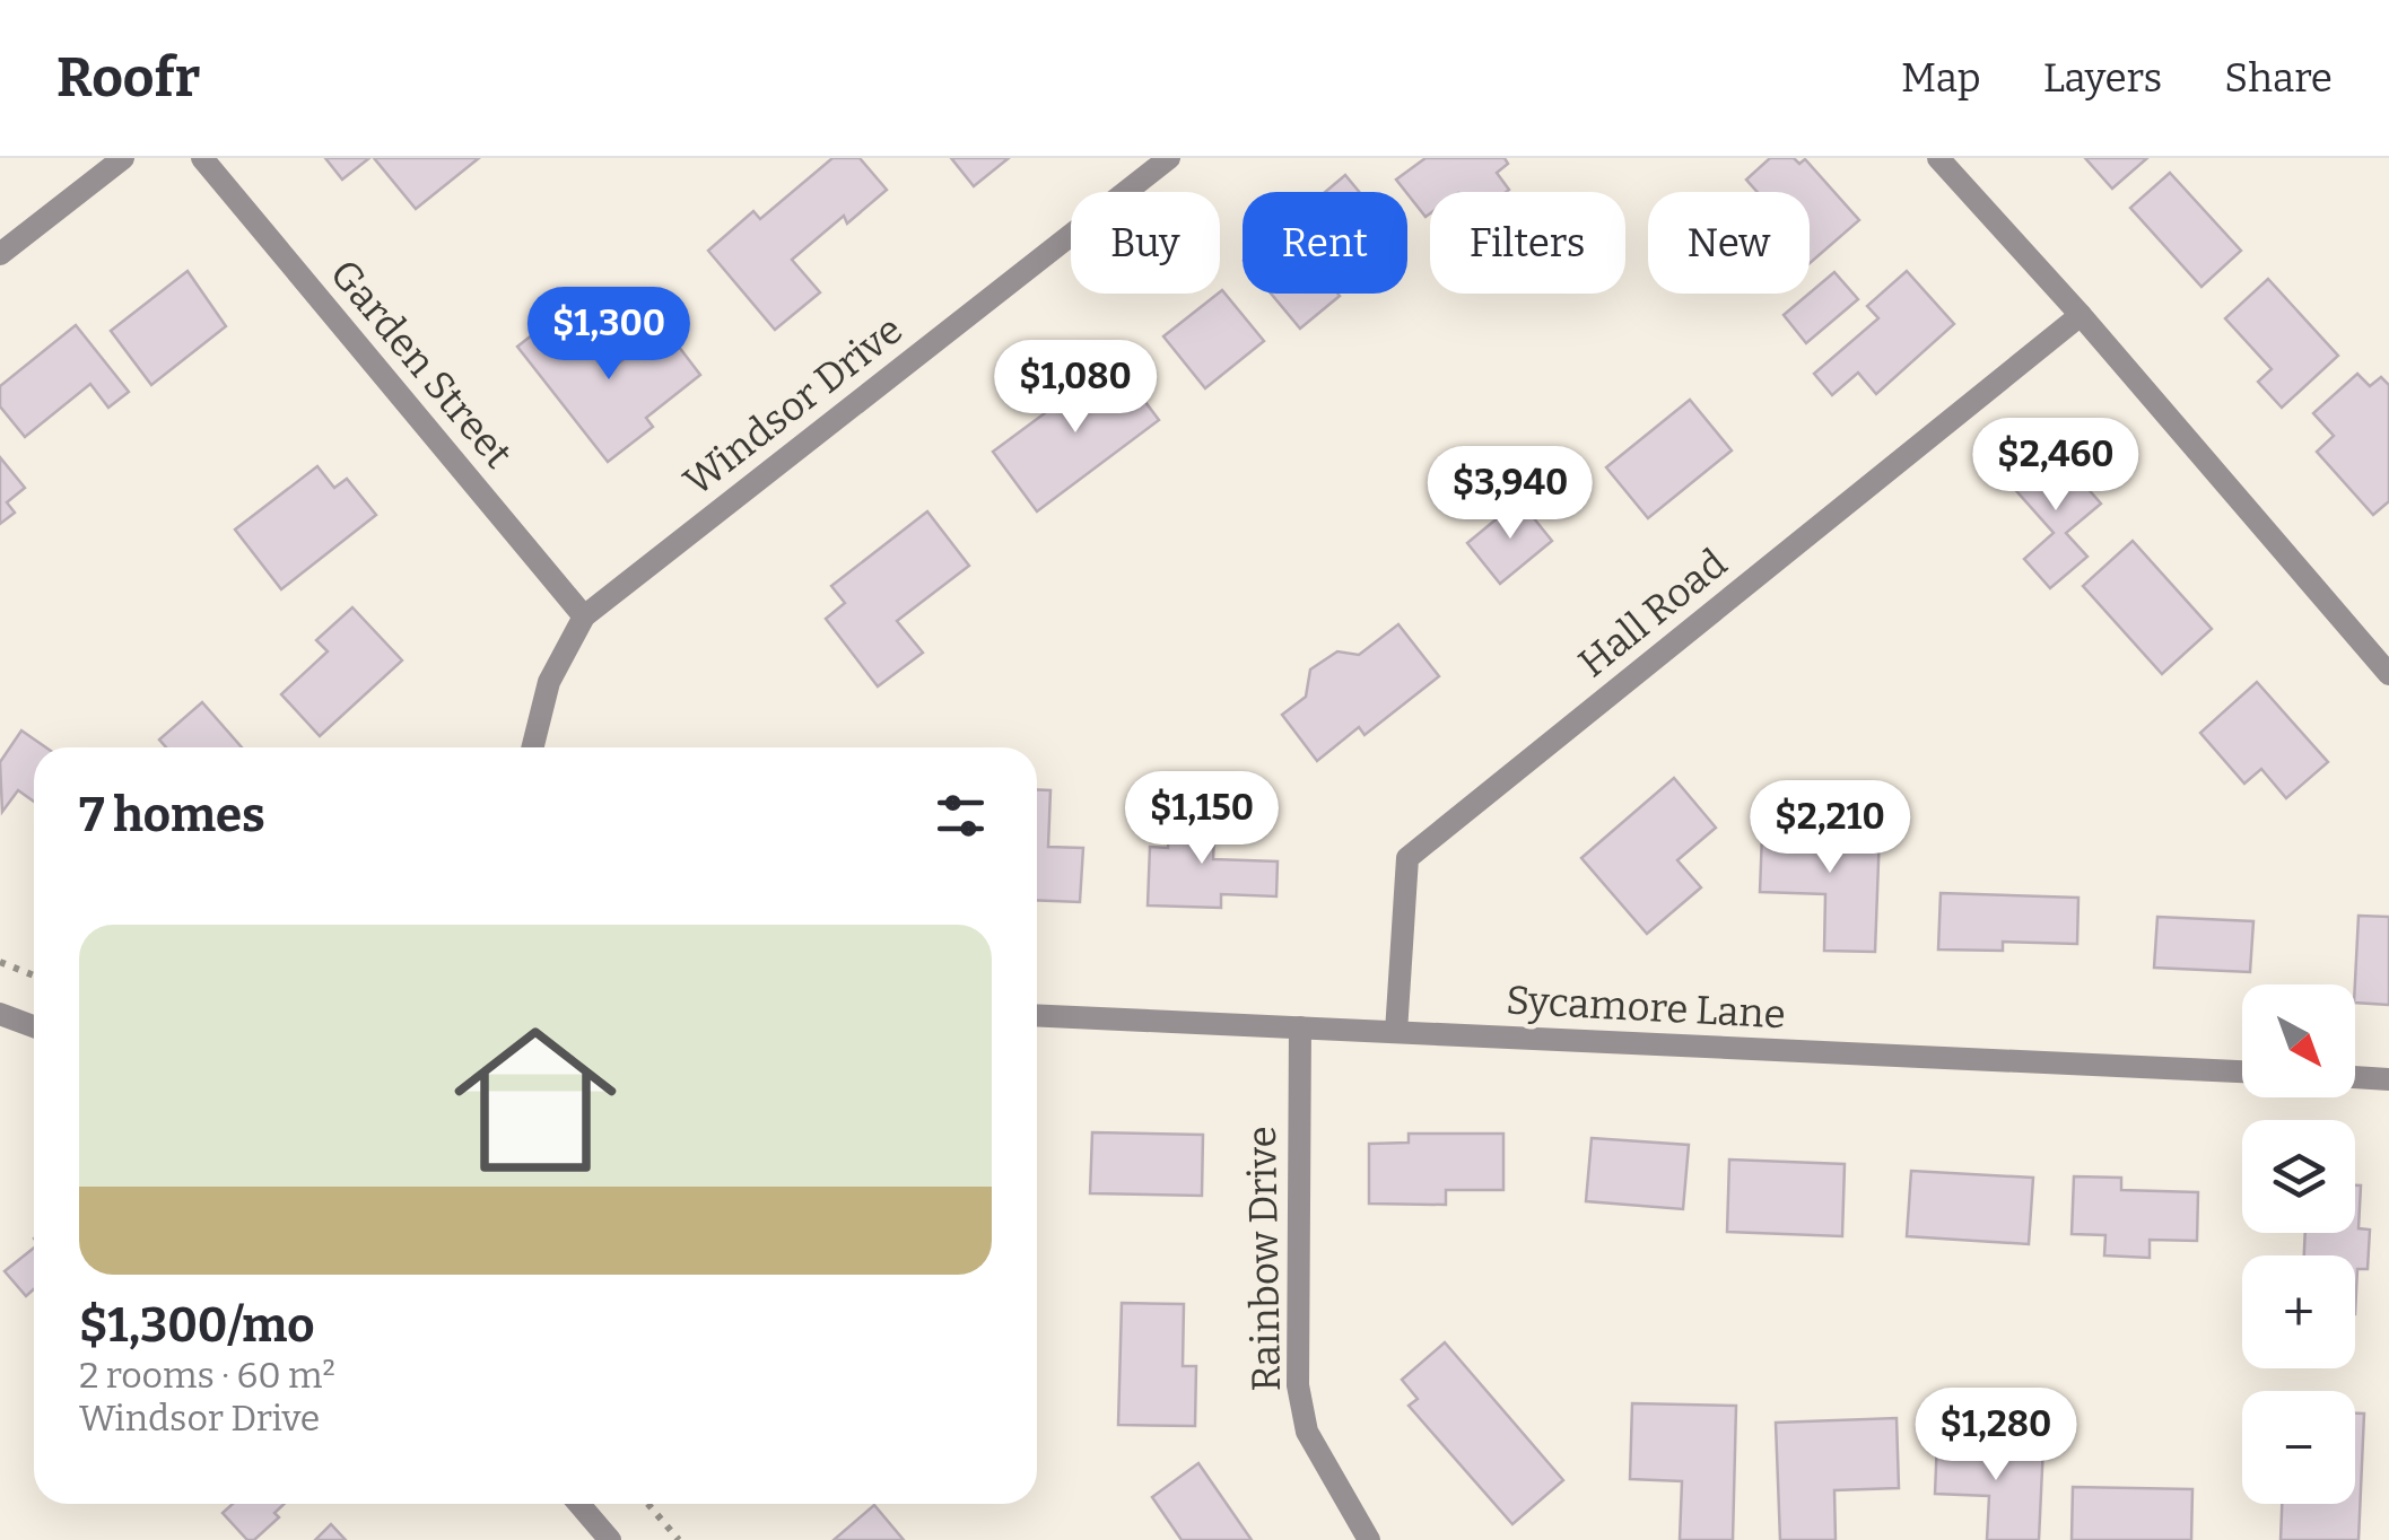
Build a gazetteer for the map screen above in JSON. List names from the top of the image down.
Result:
{
  "streets": {
    "street": [
      "Garden Street",
      "Windsor Drive",
      "Hall Road",
      "Sycamore Lane",
      "Rainbow Drive"
    ]
  },
  "crossings": [
    ["Garden Street", "Windsor Drive"],
    ["Hall Road", "Sycamore Lane"],
    ["Sycamore Lane", "Rainbow Drive"]
  ],
  "north": "bottom right",
  "page": {
    "header": "Roofr",
    "nav": ["Map", "Layers", "Share"],
    "chip": [
      "Buy",
      "Rent",
      "Filters",
      "New"
    ],
    "price": [
      "$1,300",
      "$1,080",
      "$2,460",
      "$3,940",
      "$1,150",
      "$2,210",
      "$1,280"
    ],
    "heading": "7 homes",
    "list": [
      {
        "name": "$1,300/mo",
        "note": "2 rooms · 60 m² · Windsor Drive"
      }
    ],
    "map_buttons": ["+", "−"]
  }
}
